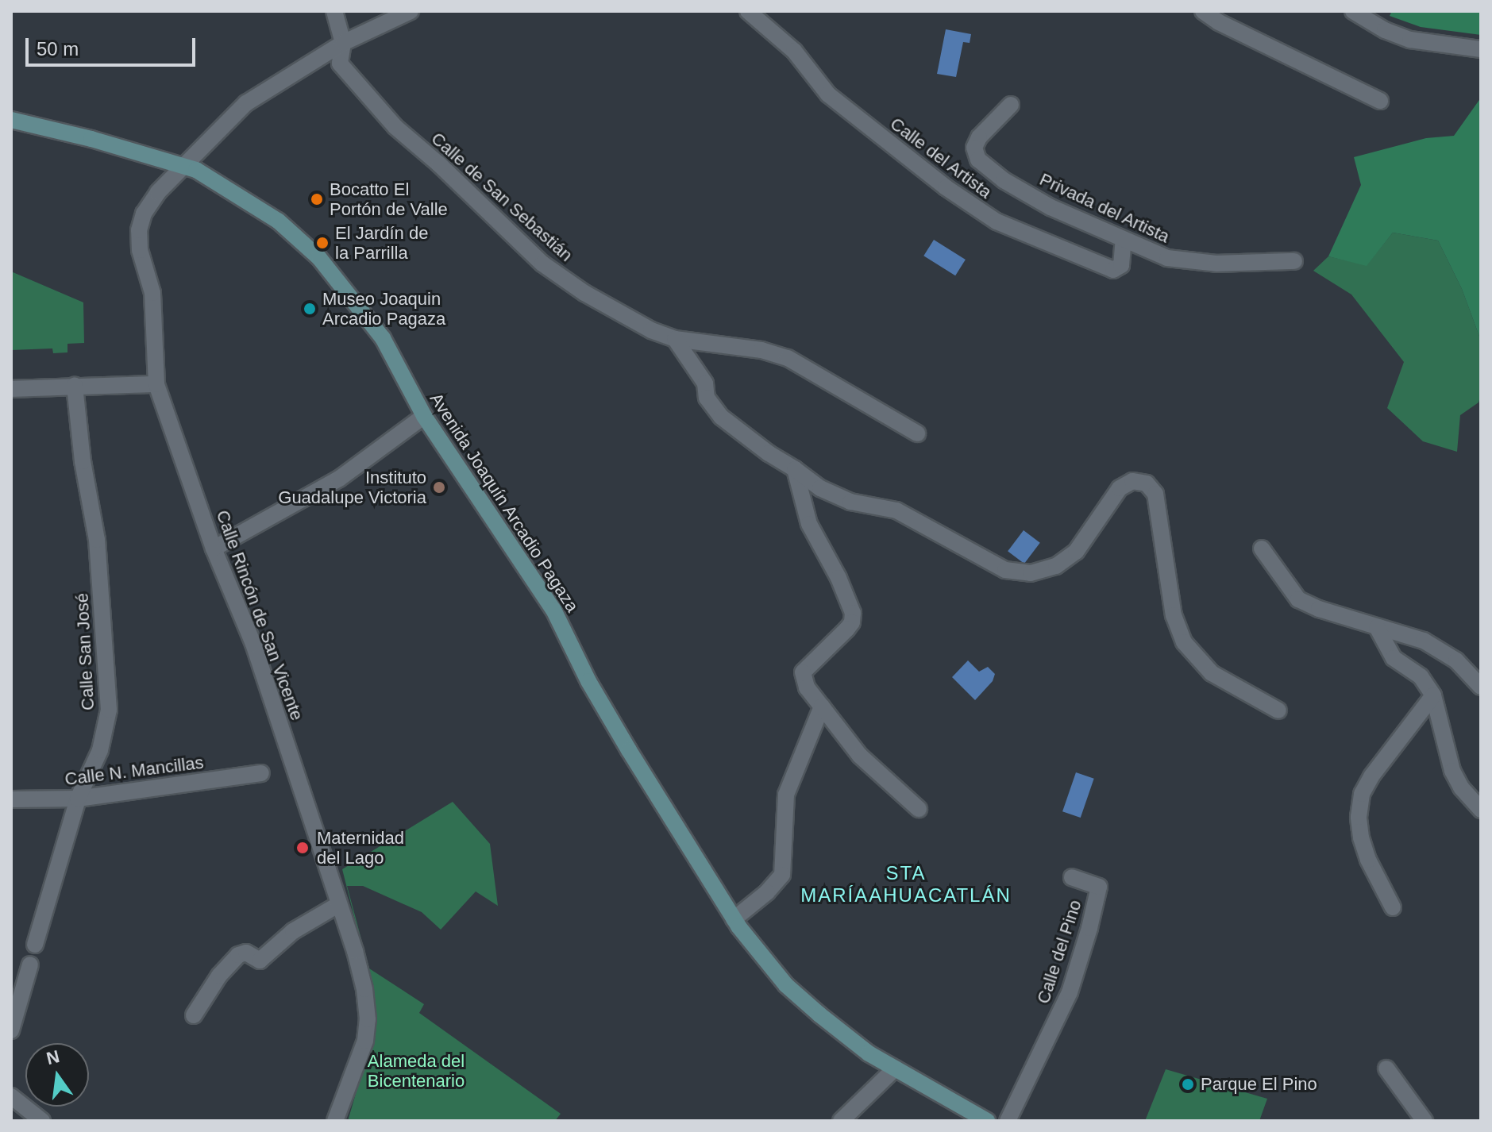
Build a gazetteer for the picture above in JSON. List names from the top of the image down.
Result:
{
  "streets": {
    "street": [
      "Calle del Artista",
      "Calle de San Sebastián",
      "Privada del Artista",
      "Avenida Joaquín Arcadio Pagaza",
      "Calle Rincón de San Vicente",
      "Calle San José",
      "Calle N. Mancillas",
      "Calle del Pino"
    ]
  },
  "crossings": [
    ["Calle del Artista", "Privada del Artista"],
    ["Calle de San Sebastián", "Calle Rincón de San Vicente"],
    ["Avenida Joaquín Arcadio Pagaza", "Calle Rincón de San Vicente"],
    ["Calle San José", "Calle N. Mancillas"]
  ],
  "districts": ["STA MARÍAAHUACATLÁN"],
  "parks": ["Alameda del Bicentenario"],
  "places": [
    "Bocatto El Portón de Valle",
    "El Jardín de la Parrilla",
    "Museo Joaquin Arcadio Pagaza",
    "Instituto Guadalupe Victoria",
    "Maternidad del Lago",
    "Parque El Pino"
  ],
  "scale_bar": "50 m",
  "north": "top"
}
